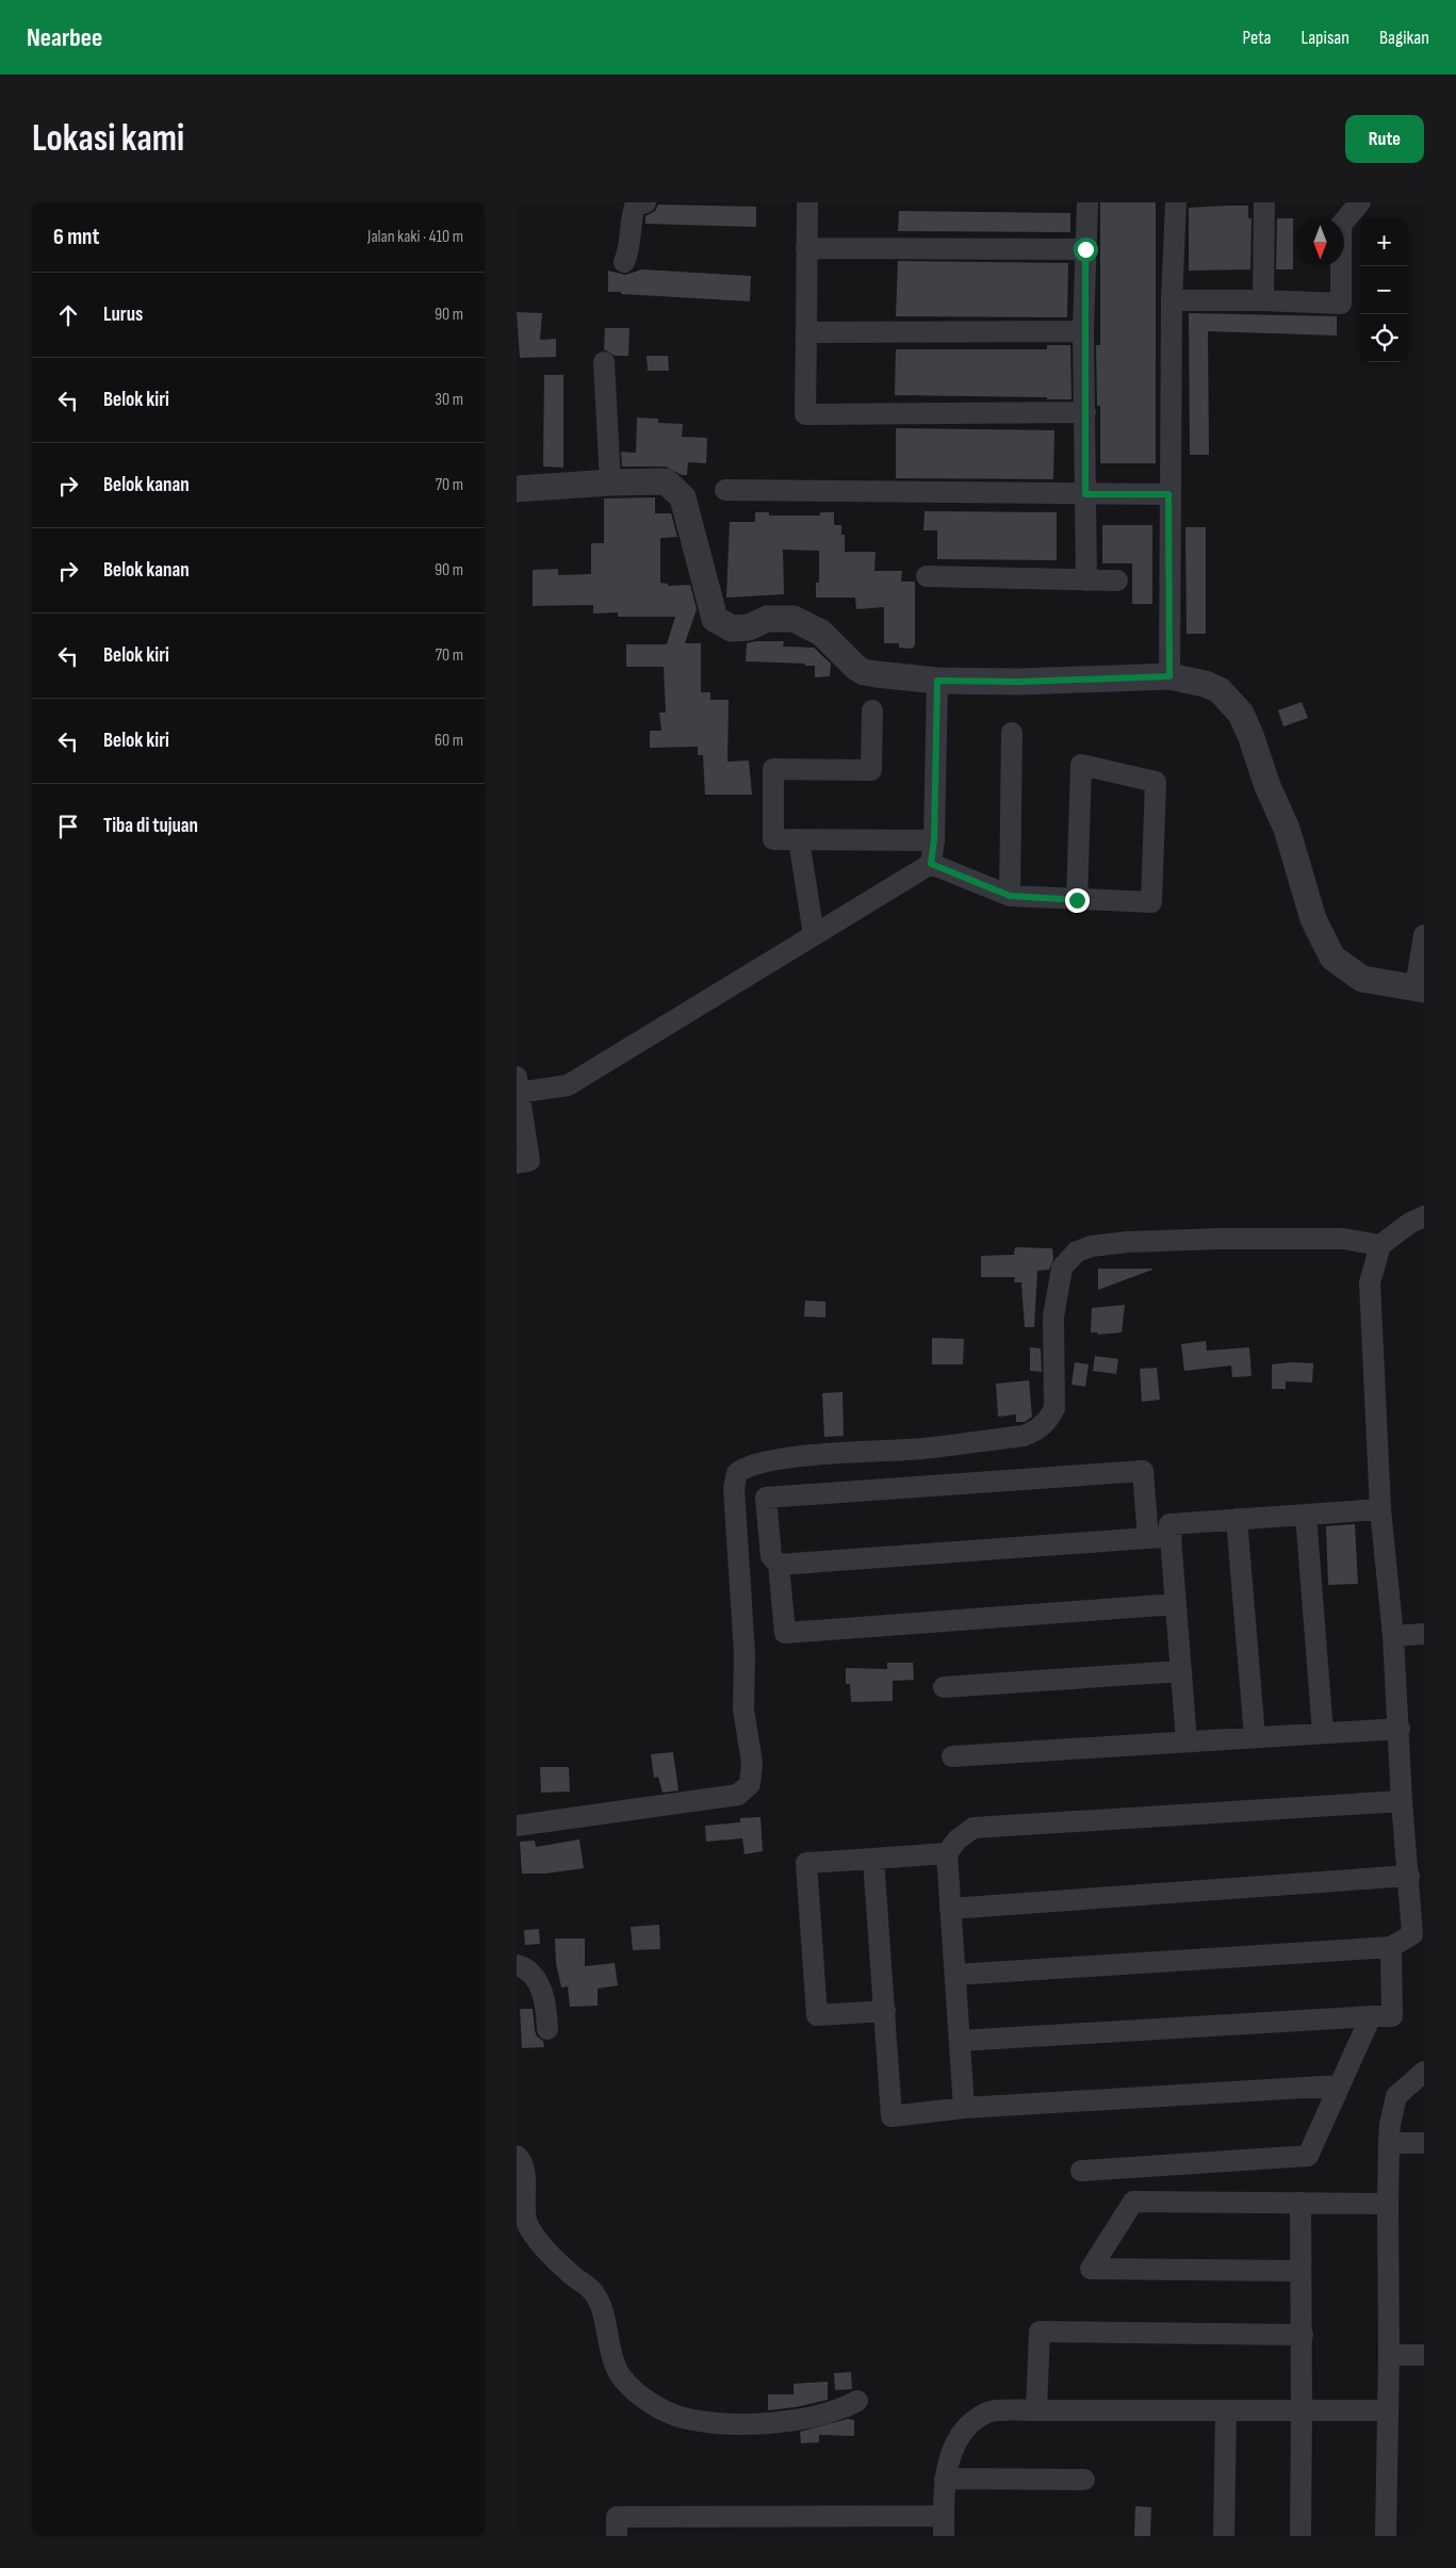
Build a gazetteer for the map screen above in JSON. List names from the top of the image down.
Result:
{
  "north": "bottom",
  "page": {
    "header": "Nearbee",
    "nav": ["Peta", "Lapisan", "Bagikan"],
    "buttons": "Rute",
    "title": "Lokasi kami",
    "heading": ["6 mnt", "Jalan kaki · 410 m"],
    "map_buttons": ["+", "−"],
    "list": [
      ["Lurus", "90 m"],
      ["Belok kiri", "30 m"],
      ["Belok kanan", "70 m"],
      ["Belok kanan", "90 m"],
      ["Belok kiri", "70 m"],
      ["Belok kiri", "60 m"],
      "Tiba di tujuan"
    ]
  }
}
